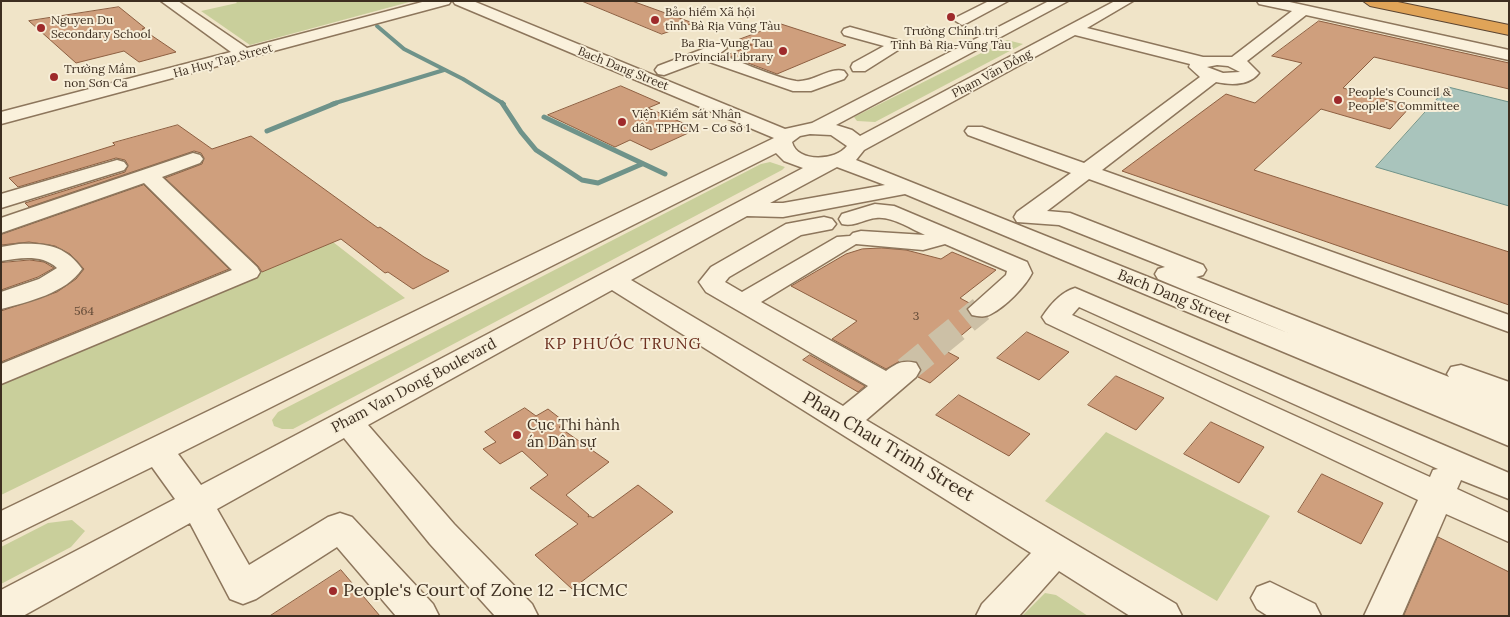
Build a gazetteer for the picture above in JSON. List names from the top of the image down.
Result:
{
  "streets": {
    "street": [
      "Ha Huy Tap Street",
      "Bach Dang Street",
      "Phạm Văn Đồng",
      "Pham Van Dong Boulevard",
      "Phan Chau Trinh Street"
    ]
  },
  "crossings": [
    ["Bach Dang Street", "Phạm Văn Đồng"],
    ["Bach Dang Street", "Pham Van Dong Boulevard"],
    ["Phạm Văn Đồng", "Pham Van Dong Boulevard"],
    ["Pham Van Dong Boulevard", "Phan Chau Trinh Street"]
  ],
  "districts": ["KP PHƯỚC TRUNG"],
  "places": [
    "Trường Chính trị Tỉnh Bà Rịa-Vũng Tàu",
    "Bảo hiểm Xã hội tỉnh Bà Rịa Vũng Tàu",
    "Nguyen Du Secondary School",
    "Ba Ria-Vung Tau Provincial Library",
    "Trường Mầm non Sơn Ca",
    "People's Council & People's Committee",
    "Viện Kiểm sát Nhân dân TPHCM - Cơ sở 1",
    "Cục Thi hành án Dân sự",
    "People's Court of Zone 12 - HCMC"
  ],
  "house_numbers": ["564", "3"]
}
